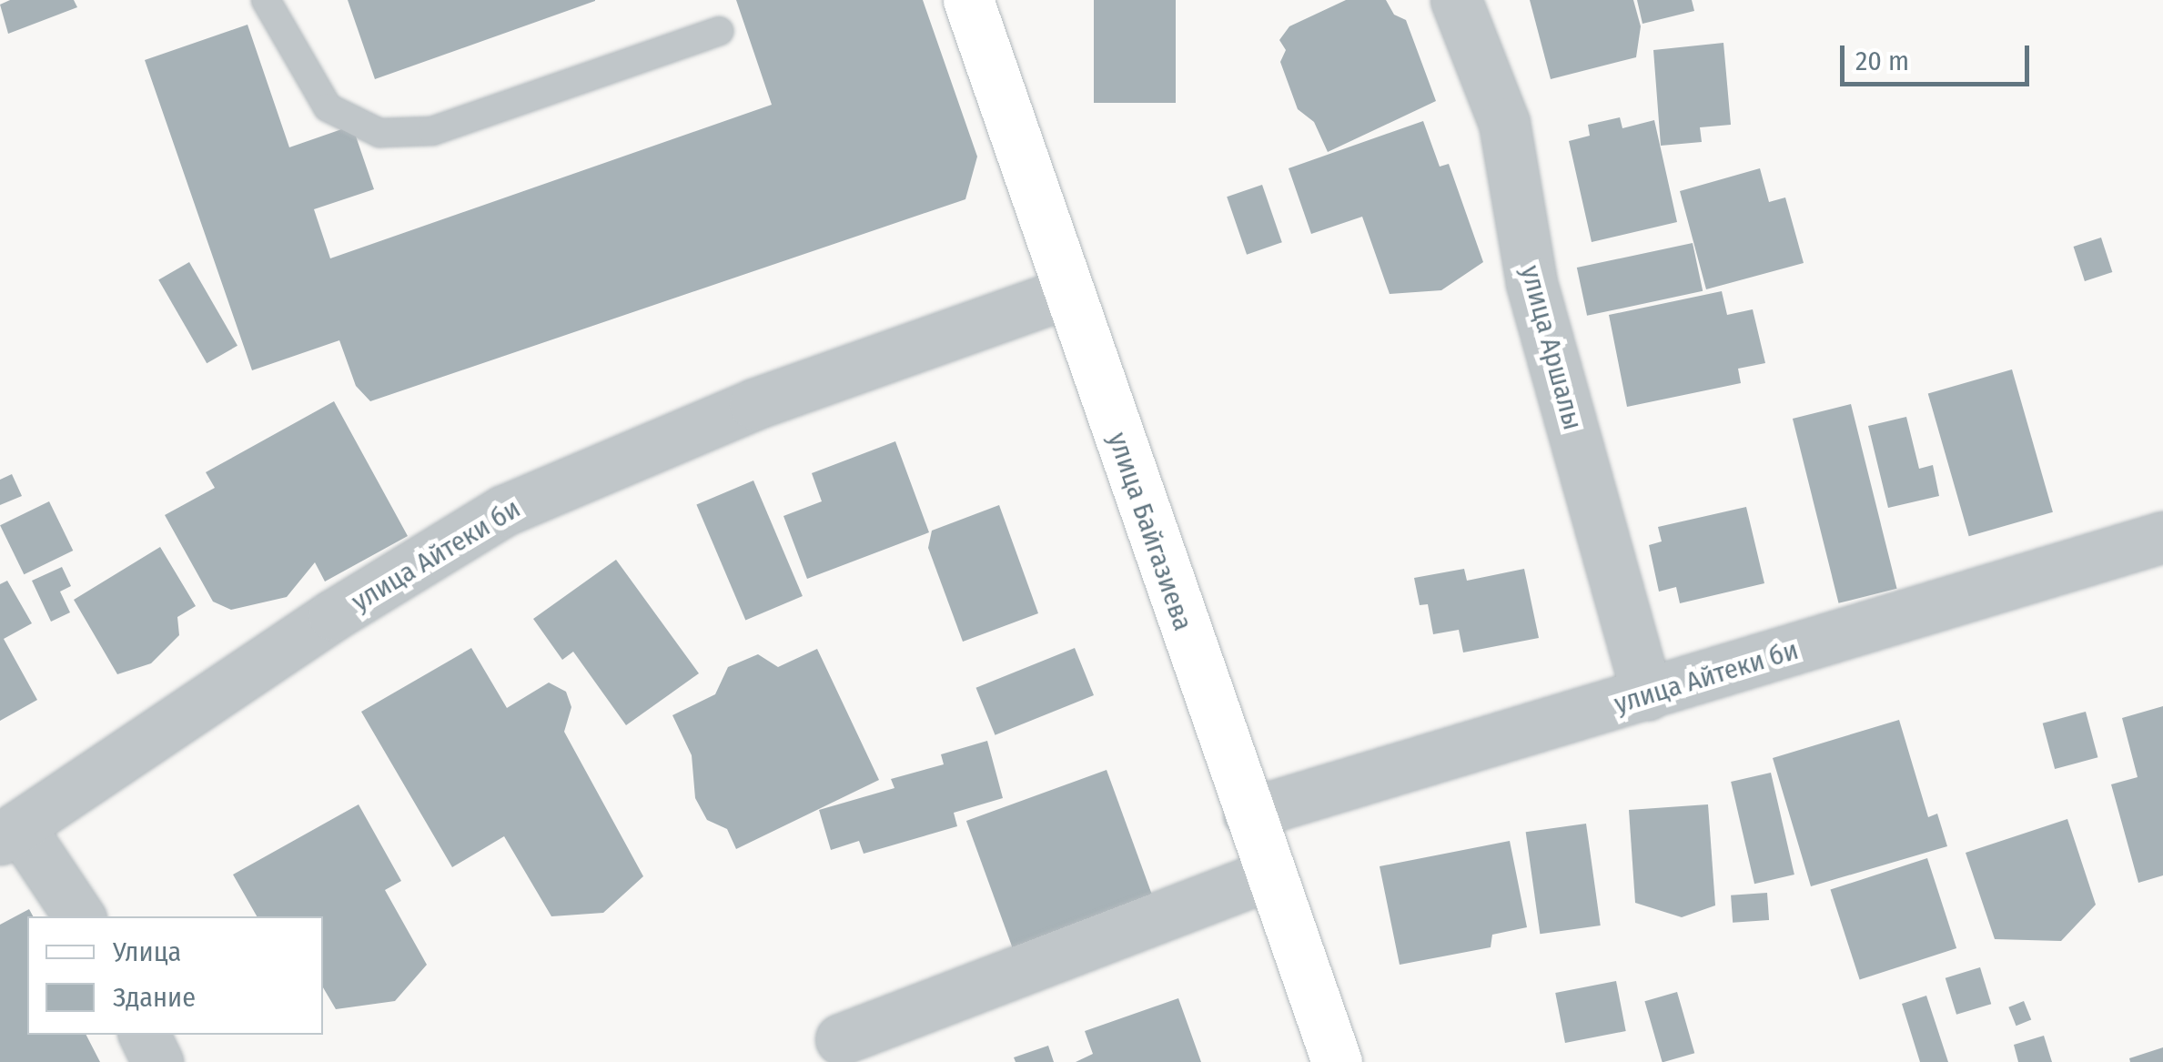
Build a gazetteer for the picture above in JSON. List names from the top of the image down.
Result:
{
  "streets": {
    "main road": ["улица Байгазиева"],
    "street": ["улица Аршалы", "улица Айтеки би"]
  },
  "crossings": [
    ["улица Аршалы", "улица Айтеки би"],
    ["улица Байгазиева", "улица Айтеки би"]
  ],
  "legend": ["Улица", "Здание"],
  "scale_bar": "20 m"
}
